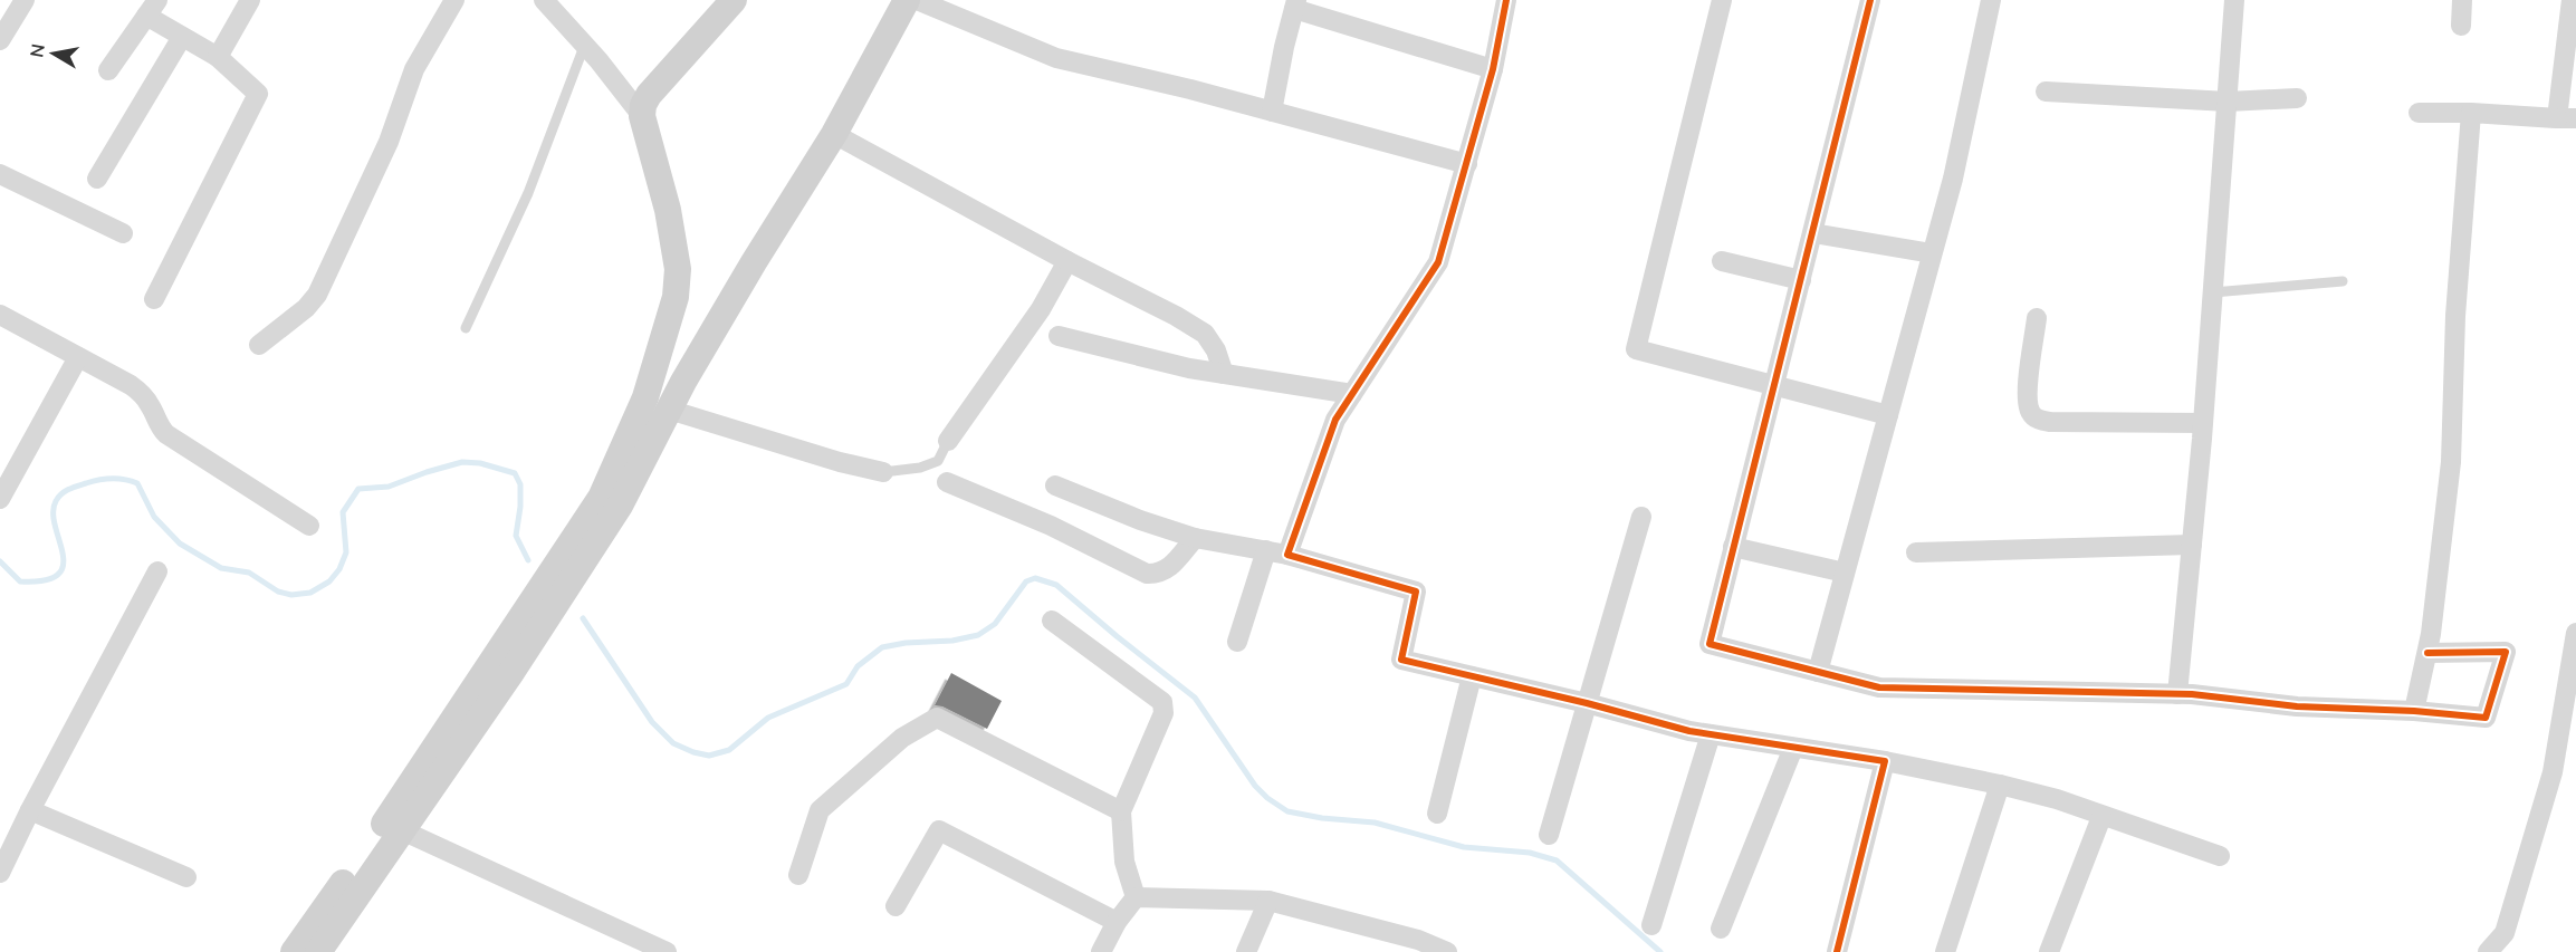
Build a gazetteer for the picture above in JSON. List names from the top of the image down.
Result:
{
  "north": "left"
}
